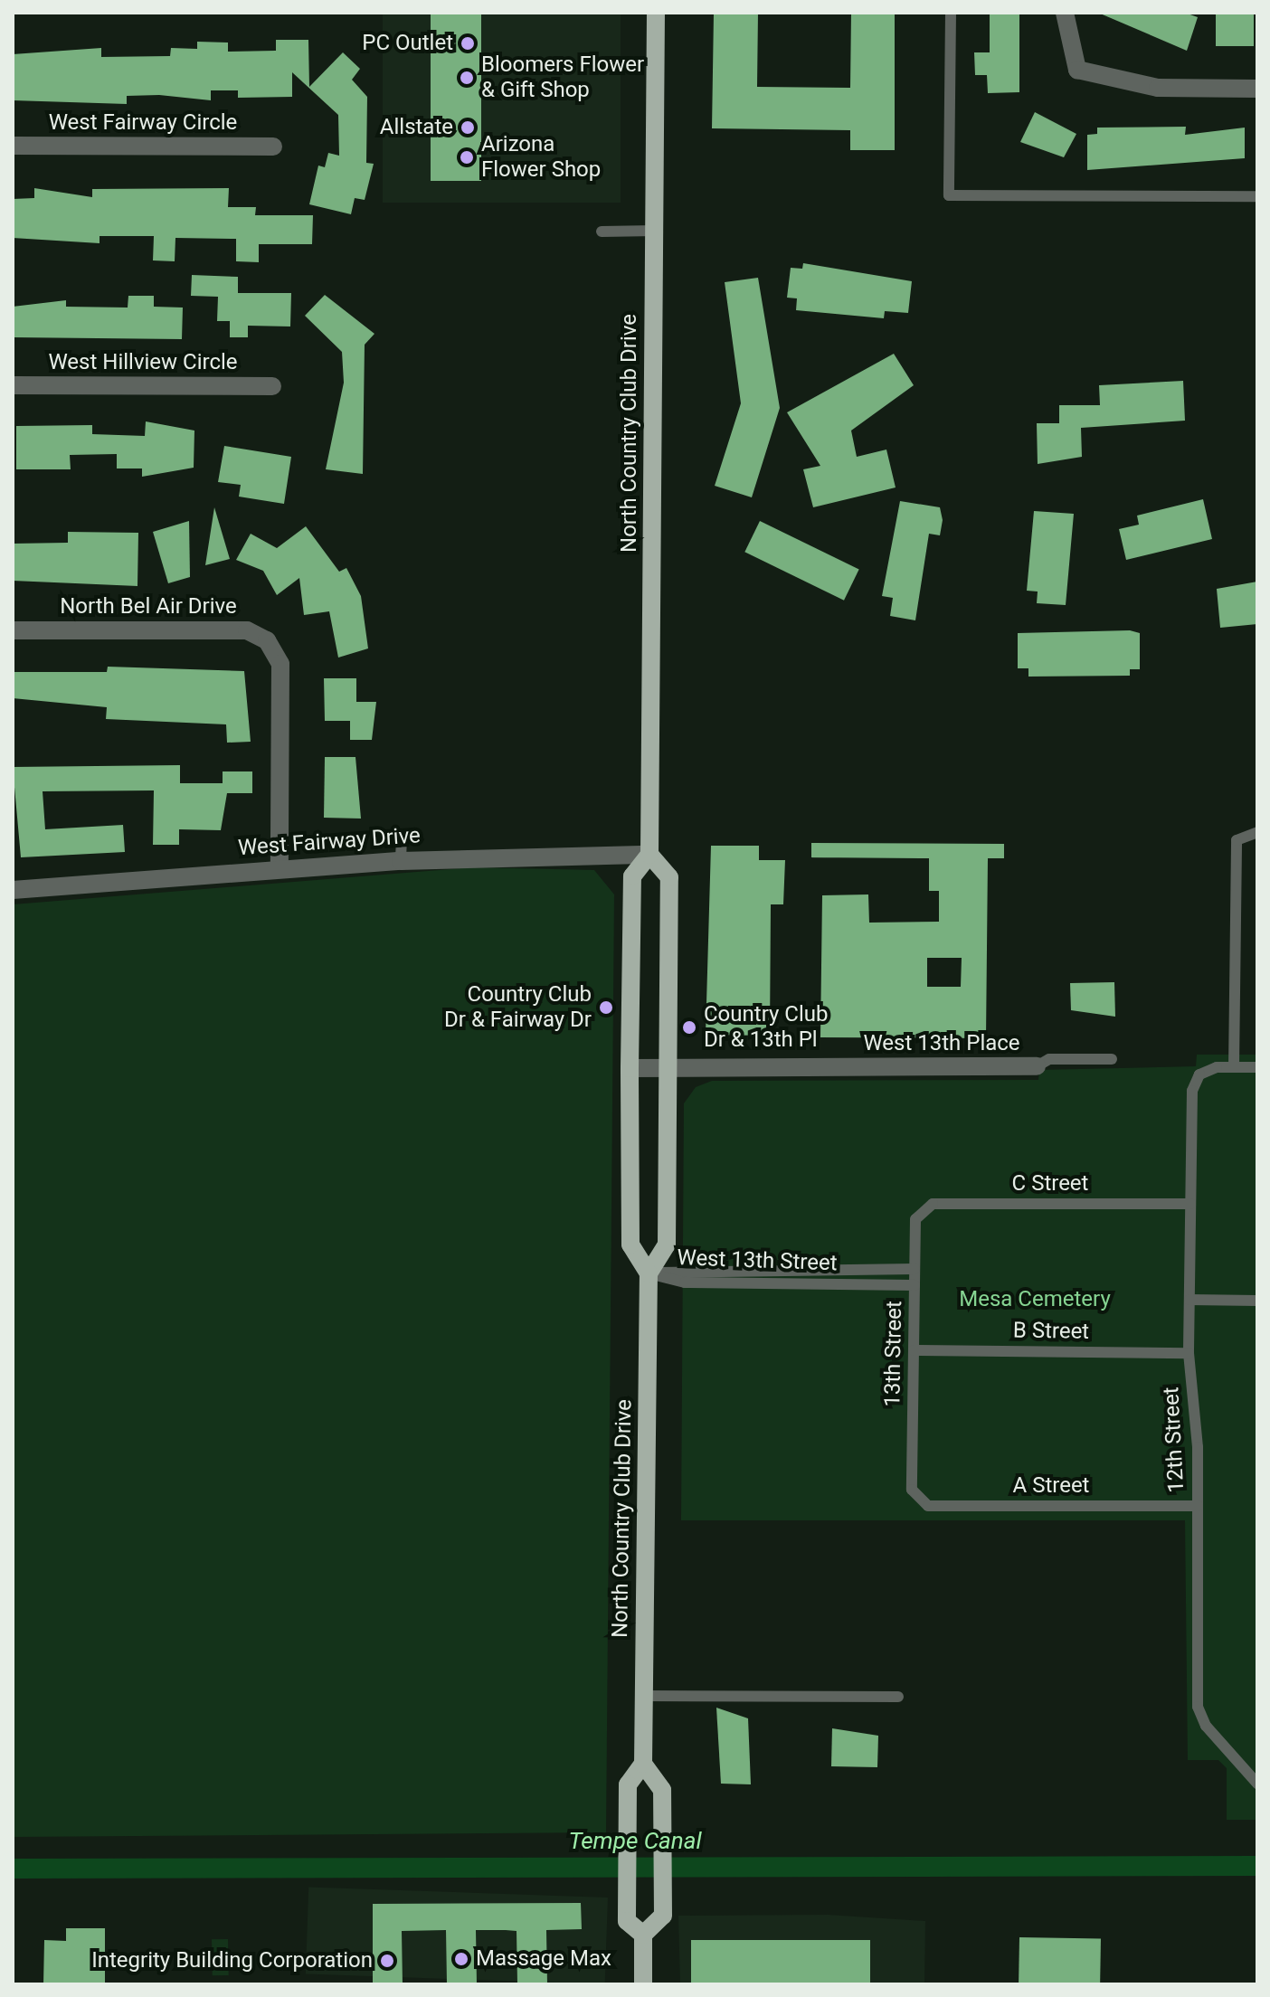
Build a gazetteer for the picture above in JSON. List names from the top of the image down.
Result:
{
  "streets": {
    "main road": ["North Country Club Drive"],
    "street": [
      "West Fairway Circle",
      "West Hillview Circle",
      "North Bel Air Drive",
      "West Fairway Drive",
      "West 13th Place"
    ],
    "lane": [
      "C Street",
      "West 13th Street",
      "B Street",
      "13th Street",
      "12th Street",
      "A Street"
    ]
  },
  "crossings": [
    ["North Country Club Drive", "West Fairway Drive"],
    ["North Country Club Drive", "West 13th Place"],
    ["North Country Club Drive", "West 13th Street"],
    ["North Bel Air Drive", "West Fairway Drive"],
    ["C Street", "13th Street"],
    ["C Street", "12th Street"],
    ["West 13th Street", "13th Street"],
    ["B Street", "13th Street"],
    ["B Street", "12th Street"],
    ["13th Street", "A Street"],
    ["12th Street", "A Street"]
  ],
  "water": ["Tempe Canal"],
  "parks": ["Mesa Cemetery"],
  "places": [
    "PC Outlet",
    "Bloomers Flower & Gift Shop",
    "Allstate",
    "Arizona Flower Shop",
    "Country Club Dr & Fairway Dr",
    "Country Club Dr & 13th Pl",
    "Massage Max",
    "Integrity Building Corporation"
  ]
}
